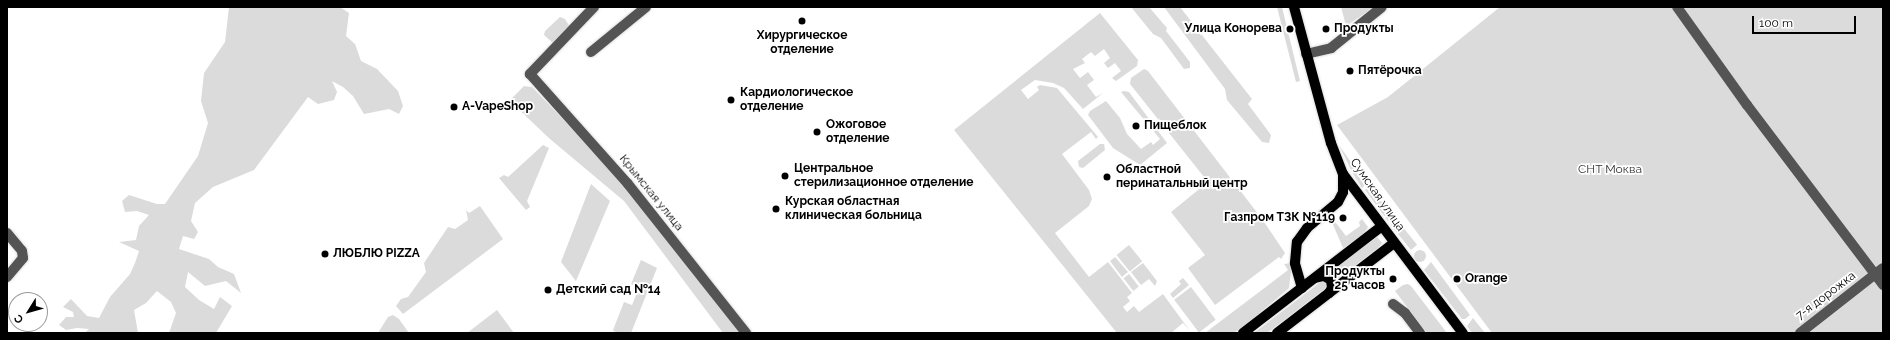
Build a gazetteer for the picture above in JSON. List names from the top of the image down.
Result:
{
  "streets": {
    "main road": ["Сумская улица"],
    "street": ["Крымская улица", "7-я дорожка"]
  },
  "parks": ["СНТ Моква"],
  "places": [
    "Хирургическое отделение",
    "Улица Конорева",
    "Продукты",
    "Пятёрочка",
    "Кардиологическое отделение",
    "A-VapeShop",
    "Пищеблок",
    "Ожоговое отделение",
    "Центральное стерилизационное отделение",
    "Областной перинатальный центр",
    "Курская областная клиническая больница",
    "Газпром ТЗК №119",
    "ЛЮБЛЮ PIZZA",
    "Продукты 25 часов",
    "Orange",
    "Детский сад №14"
  ],
  "scale_bar": "100 m",
  "north": "bottom left"
}
